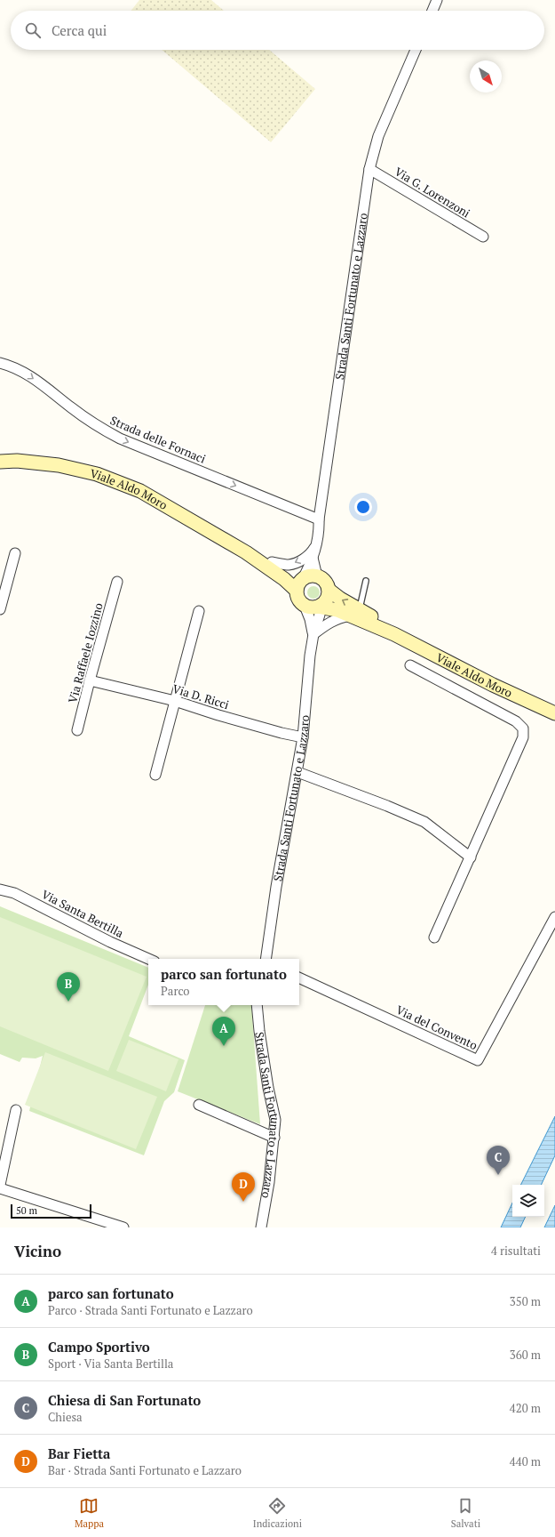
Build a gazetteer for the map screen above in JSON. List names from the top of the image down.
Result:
{
  "streets": {
    "main road": ["Strada Santi Fortunato e Lazzaro", "Viale Aldo Moro"],
    "street": [
      "Via G. Lorenzoni",
      "Strada delle Fornaci",
      "Via Raffaele Iozzino",
      "Via D. Ricci",
      "Via Santa Bertilla",
      "Via del Convento"
    ]
  },
  "crossings": [
    ["Via G. Lorenzoni", "Strada Santi Fortunato e Lazzaro"],
    ["Strada Santi Fortunato e Lazzaro", "Strada delle Fornaci"],
    ["Strada Santi Fortunato e Lazzaro", "Viale Aldo Moro"],
    ["Strada Santi Fortunato e Lazzaro", "Via D. Ricci"],
    ["Via Raffaele Iozzino", "Via D. Ricci"]
  ],
  "one_way": ["Strada delle Fornaci"],
  "scale_bar": "50 m",
  "north": "bottom right",
  "page": {
    "search": "Cerca qui",
    "popup": ["parco san fortunato", "Parco"],
    "pins": [
      "B",
      "A",
      "C",
      "D"
    ],
    "scale": "50 m",
    "heading": ["Vicino", "4 risultati"],
    "list": [
      {
        "mark": "A",
        "name": "parco san fortunato",
        "note": "Parco · Strada Santi Fortunato e Lazzaro",
        "value": "350 m"
      },
      {
        "mark": "B",
        "name": "Campo Sportivo",
        "note": "Sport · Via Santa Bertilla",
        "value": "360 m"
      },
      {
        "mark": "C",
        "name": "Chiesa di San Fortunato",
        "note": "Chiesa",
        "value": "420 m"
      },
      {
        "mark": "D",
        "name": "Bar Fietta",
        "note": "Bar · Strada Santi Fortunato e Lazzaro",
        "value": "440 m"
      }
    ],
    "nav": ["Mappa", "Indicazioni", "Salvati"]
  }
}
